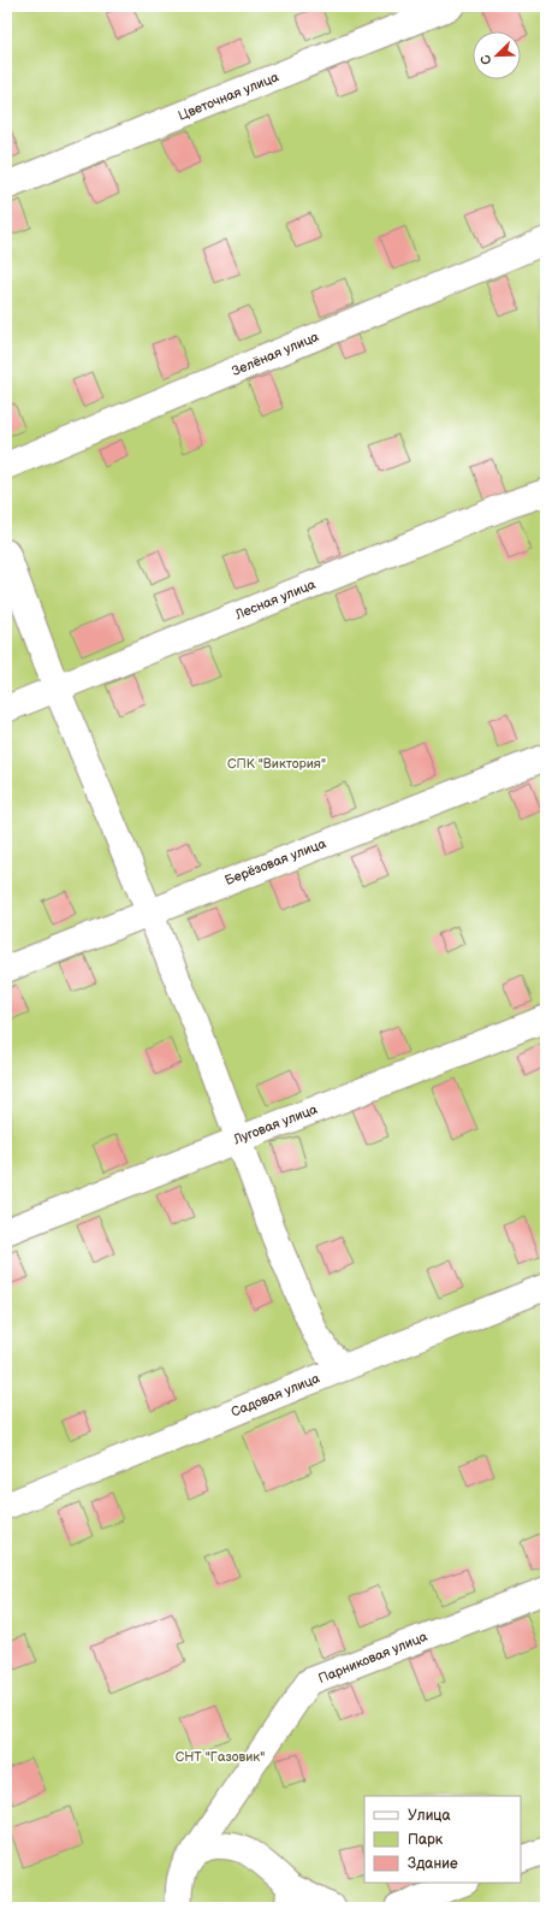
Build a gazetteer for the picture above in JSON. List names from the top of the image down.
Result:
{
  "streets": {
    "street": [
      "Цветочная улица",
      "Зелёная улица",
      "Лесная улица",
      "Берёзовая улица",
      "Луговая улица",
      "Садовая улица",
      "Парниковая улица"
    ]
  },
  "parks": ["СПК \"Виктория\"", "СНТ \"Газовик\""],
  "legend": ["Улица", "Парк", "Здание"],
  "north": "bottom left"
}
